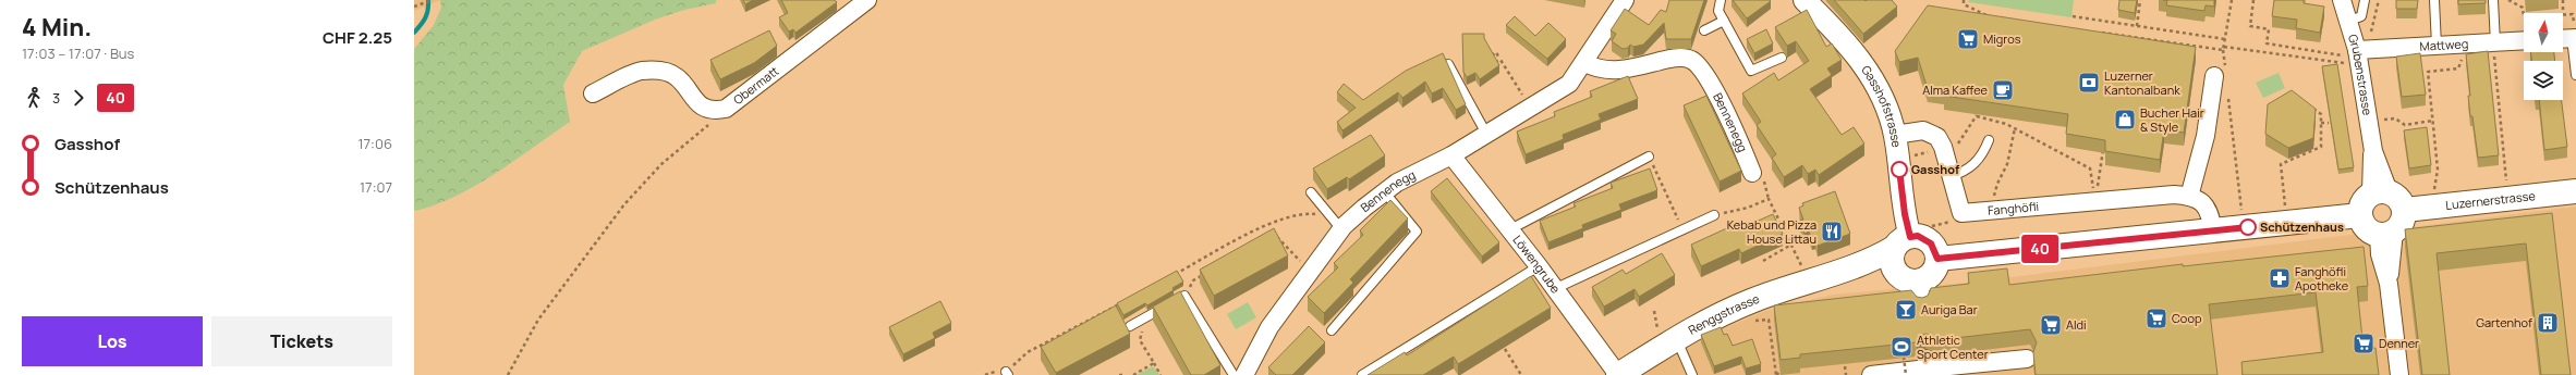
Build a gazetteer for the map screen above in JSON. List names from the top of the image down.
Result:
{
  "streets": {
    "main road": ["Luzernerstrasse", "Renggstrasse"],
    "street": [
      "Mattweg",
      "Grubenstrasse",
      "Obermatt",
      "Gasshofstrasse",
      "Bennenegg",
      "Fanghöfli",
      "Löwengrube"
    ]
  },
  "crossings": [
    ["Mattweg", "Grubenstrasse"],
    ["Grubenstrasse", "Luzernerstrasse"],
    ["Gasshofstrasse", "Fanghöfli"],
    ["Gasshofstrasse", "Renggstrasse"],
    ["Bennenegg", "Löwengrube"],
    ["Löwengrube", "Renggstrasse"]
  ],
  "places": {
    "supermarket": [
      "Migros",
      "Coop",
      "Aldi",
      "Denner"
    ],
    "bank": ["Luzerner Kantonalbank"],
    "cafe": ["Alma Kaffee"],
    "shop": ["Bucher Hair & Style"],
    "other": ["Gasshof", "Schützenhaus"],
    "restaurant": ["Kebab und Pizza House Littau"],
    "pharmacy": ["Fanghöfli Apotheke"],
    "bar": ["Auriga Bar"],
    "building": ["Gartenhof"],
    "sports": ["Athletic Sport Center"]
  },
  "lines": ["bus line 40"],
  "north": "top",
  "page": {
    "heading": ["4 Min.", "17:03 – 17:07 · Bus", "CHF 2.25"],
    "on_map": "40",
    "legs": ["3", "40"],
    "list": [
      {
        "name": "Gasshof",
        "value": "17:06"
      },
      {
        "name": "Schützenhaus",
        "value": "17:07"
      }
    ],
    "buttons": ["Los", "Tickets"]
  }
}
